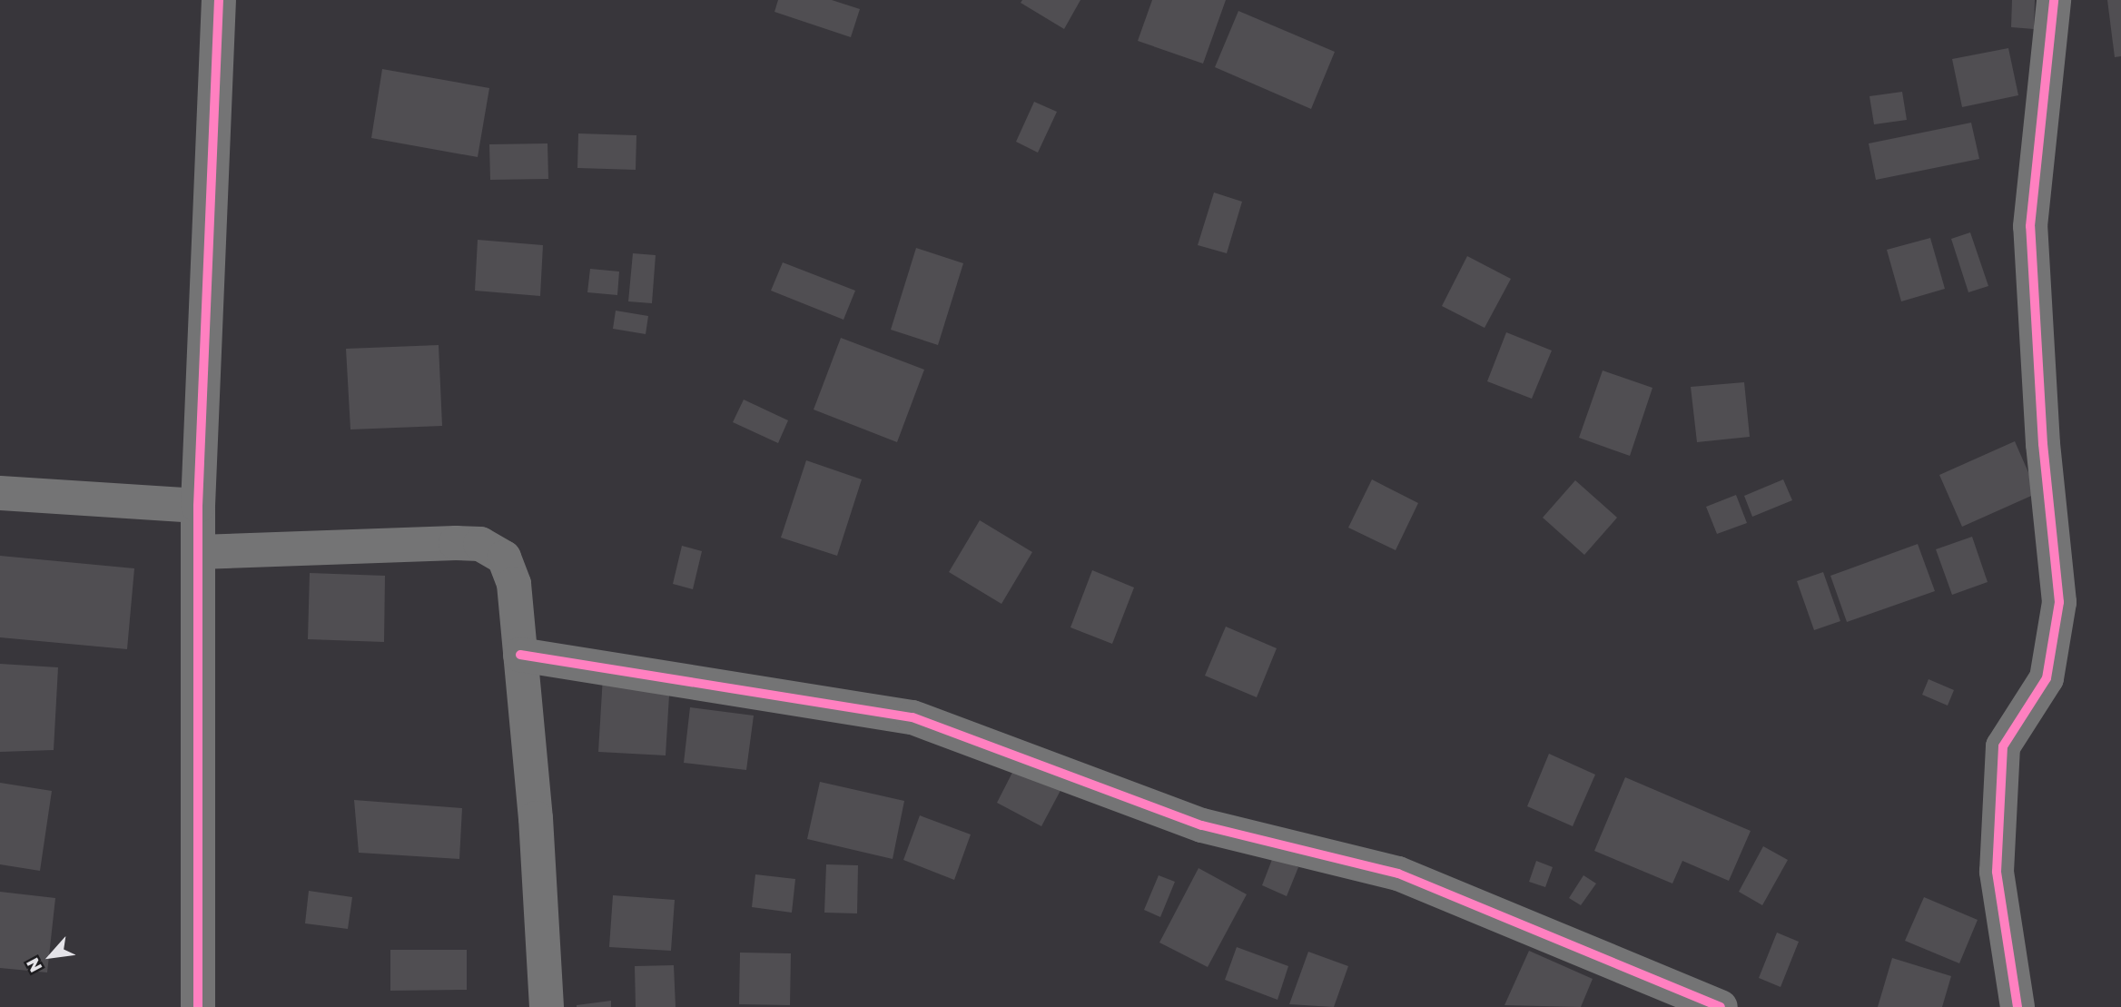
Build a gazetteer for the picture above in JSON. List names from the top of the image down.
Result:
{
  "north": "bottom left"
}
